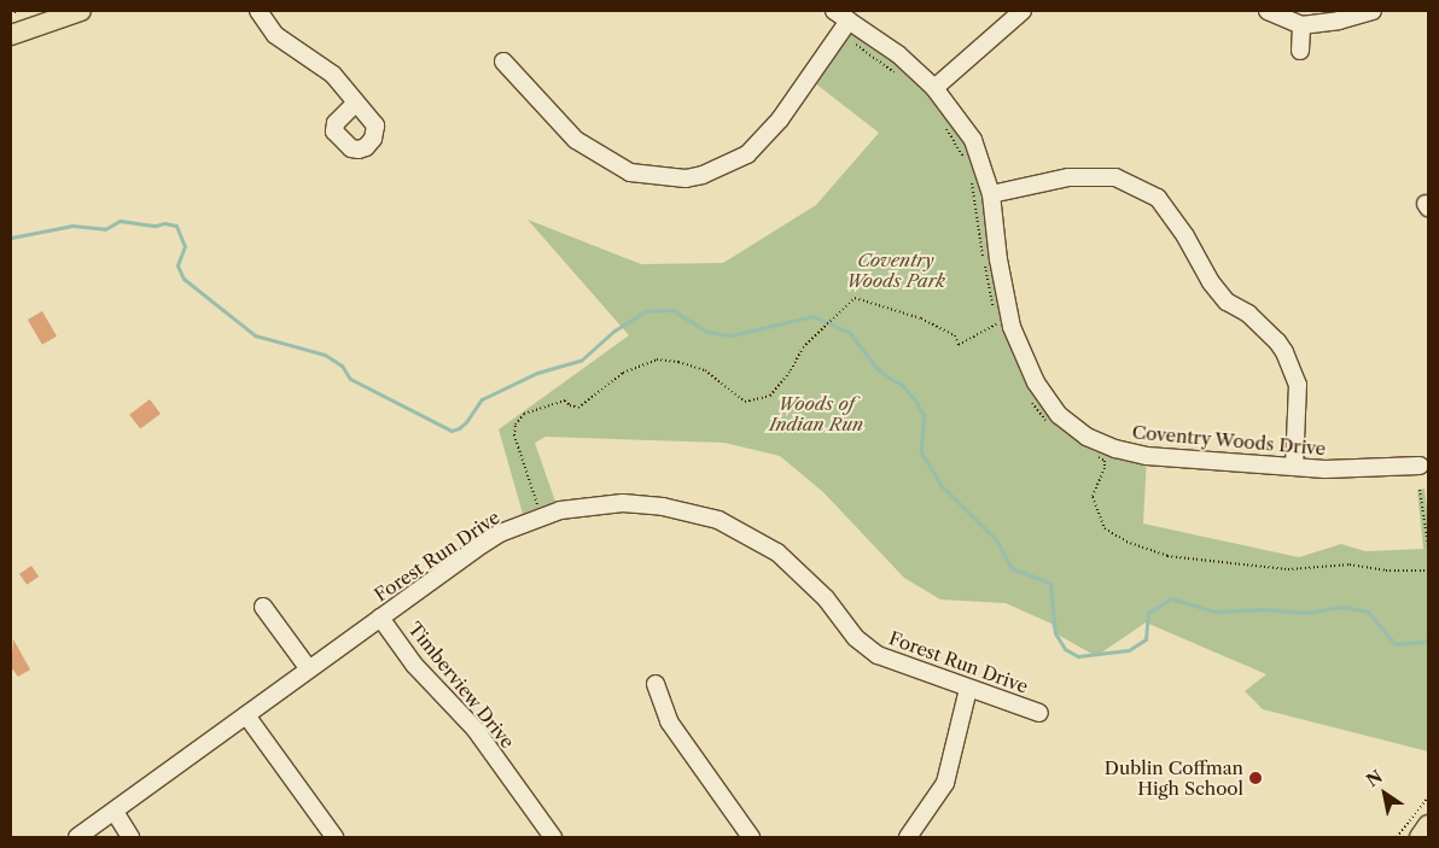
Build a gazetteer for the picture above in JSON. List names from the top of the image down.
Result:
{
  "streets": {
    "street": ["Coventry Woods Drive", "Forest Run Drive", "Timberview Drive"]
  },
  "crossings": [
    ["Forest Run Drive", "Timberview Drive"]
  ],
  "parks": ["Coventry Woods Park", "Woods of Indian Run"],
  "places": ["Dublin Coffman High School"],
  "north": "top left"
}
